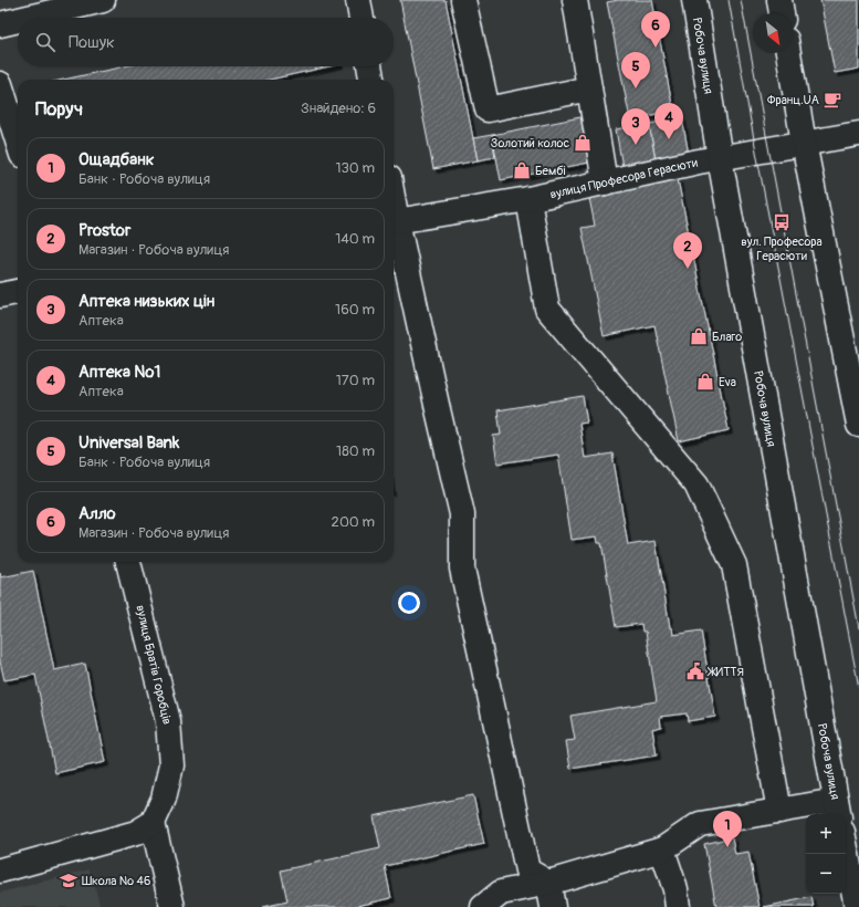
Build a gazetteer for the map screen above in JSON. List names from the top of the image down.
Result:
{
  "streets": {
    "main road": ["Робоча вулиця", "вулиця Професора Герасюти", "вулиця Братів Горобців"]
  },
  "crossings": [
    ["Робоча вулиця", "вулиця Професора Герасюти"]
  ],
  "places": {
    "cafe": ["Франц.UA"],
    "shop": [
      "Золотий колос",
      "Бембі",
      "Благо",
      "Eva"
    ],
    "bus stop": ["вул. Професора Герасюти"],
    "public building": ["ЖИТТЯ"],
    "school or university": ["Школа № 46"]
  },
  "north": "bottom right",
  "page": {
    "pins": [
      "6",
      "5",
      "4",
      "3",
      "2",
      "1"
    ],
    "search": "Пошук",
    "heading": ["Поруч", "Знайдено: 6"],
    "list": [
      {
        "mark": "1",
        "name": "Ощадбанк",
        "note": "Банк · Робоча вулиця",
        "value": "130 m"
      },
      {
        "mark": "2",
        "name": "Prostor",
        "note": "Магазин · Робоча вулиця",
        "value": "140 m"
      },
      {
        "mark": "3",
        "name": "Аптека низьких цін",
        "note": "Аптека",
        "value": "160 m"
      },
      {
        "mark": "4",
        "name": "Аптека №1",
        "note": "Аптека",
        "value": "170 m"
      },
      {
        "mark": "5",
        "name": "Universal Bank",
        "note": "Банк · Робоча вулиця",
        "value": "180 m"
      },
      {
        "mark": "6",
        "name": "Алло",
        "note": "Магазин · Робоча вулиця",
        "value": "200 m"
      }
    ],
    "map_buttons": ["+", "−"]
  }
}
